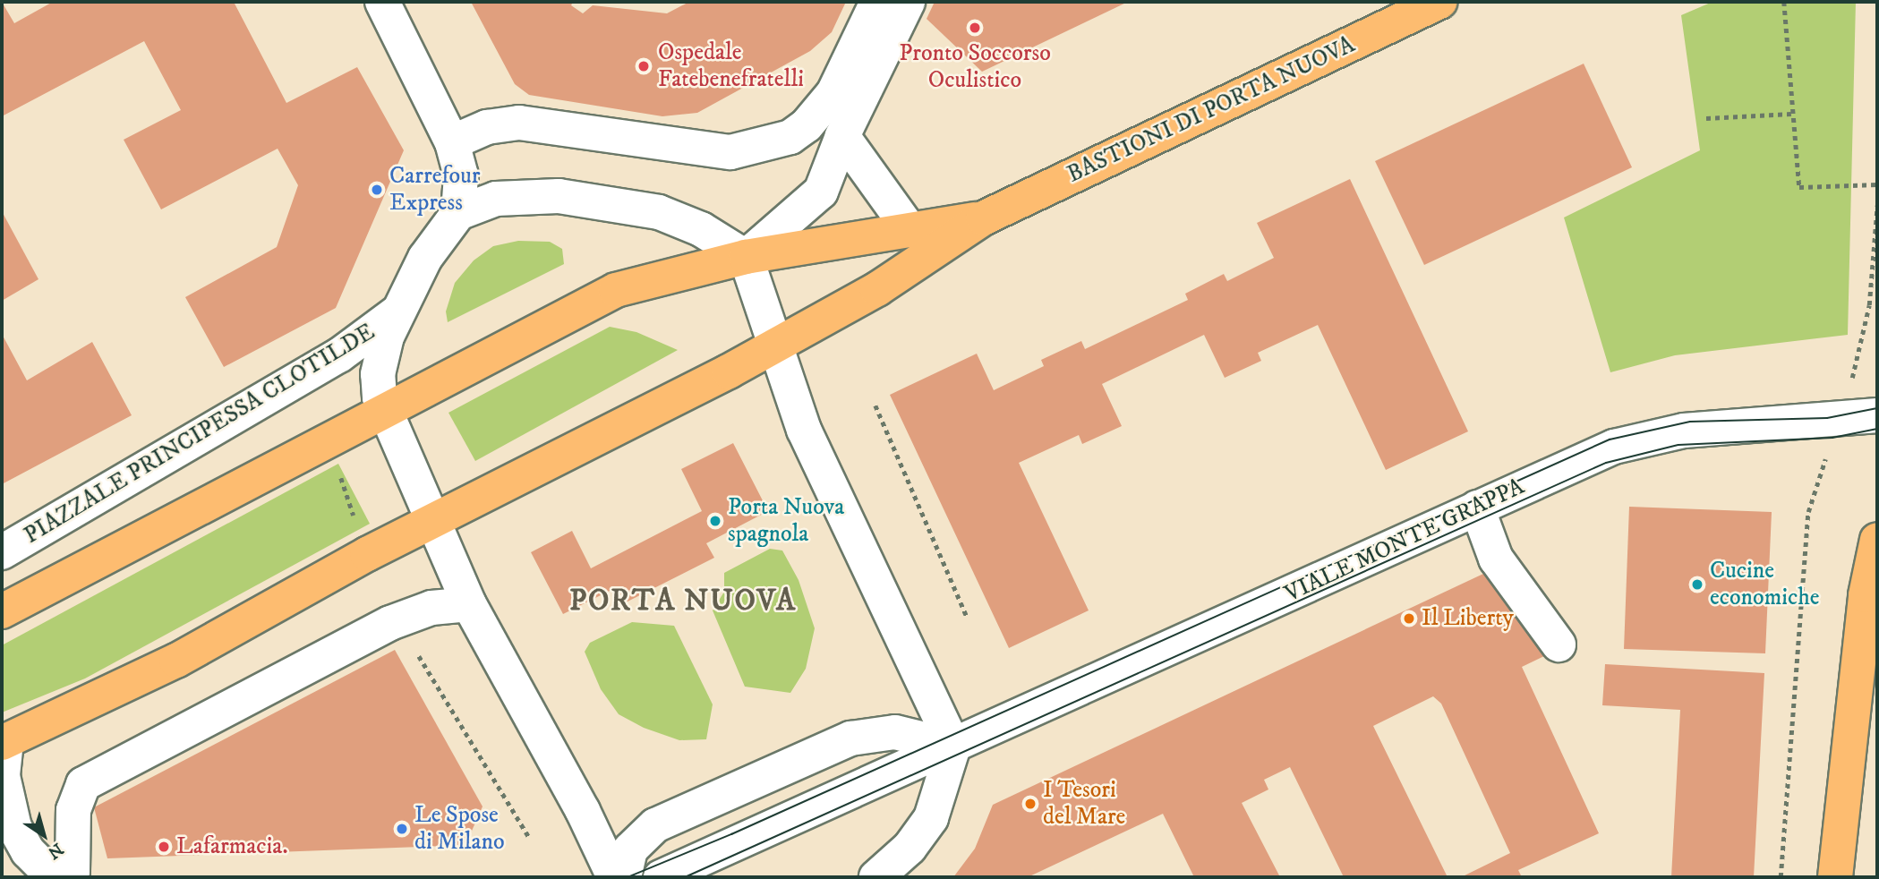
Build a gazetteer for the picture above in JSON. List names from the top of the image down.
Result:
{
  "streets": {
    "main road": ["BASTIONI DI PORTA NUOVA"],
    "street": ["PIAZZALE PRINCIPESSA CLOTILDE", "VIALE MONTE GRAPPA"]
  },
  "districts": ["PORTA NUOVA"],
  "places": [
    "Pronto Soccorso Oculistico",
    "Ospedale Fatebenefratelli",
    "Carrefour Express",
    "Porta Nuova spagnola",
    "Cucine economiche",
    "Il Liberty",
    "I Tesori del Mare",
    "Le Spose di Milano",
    "Lafarmacia."
  ],
  "north": "bottom right"
}
